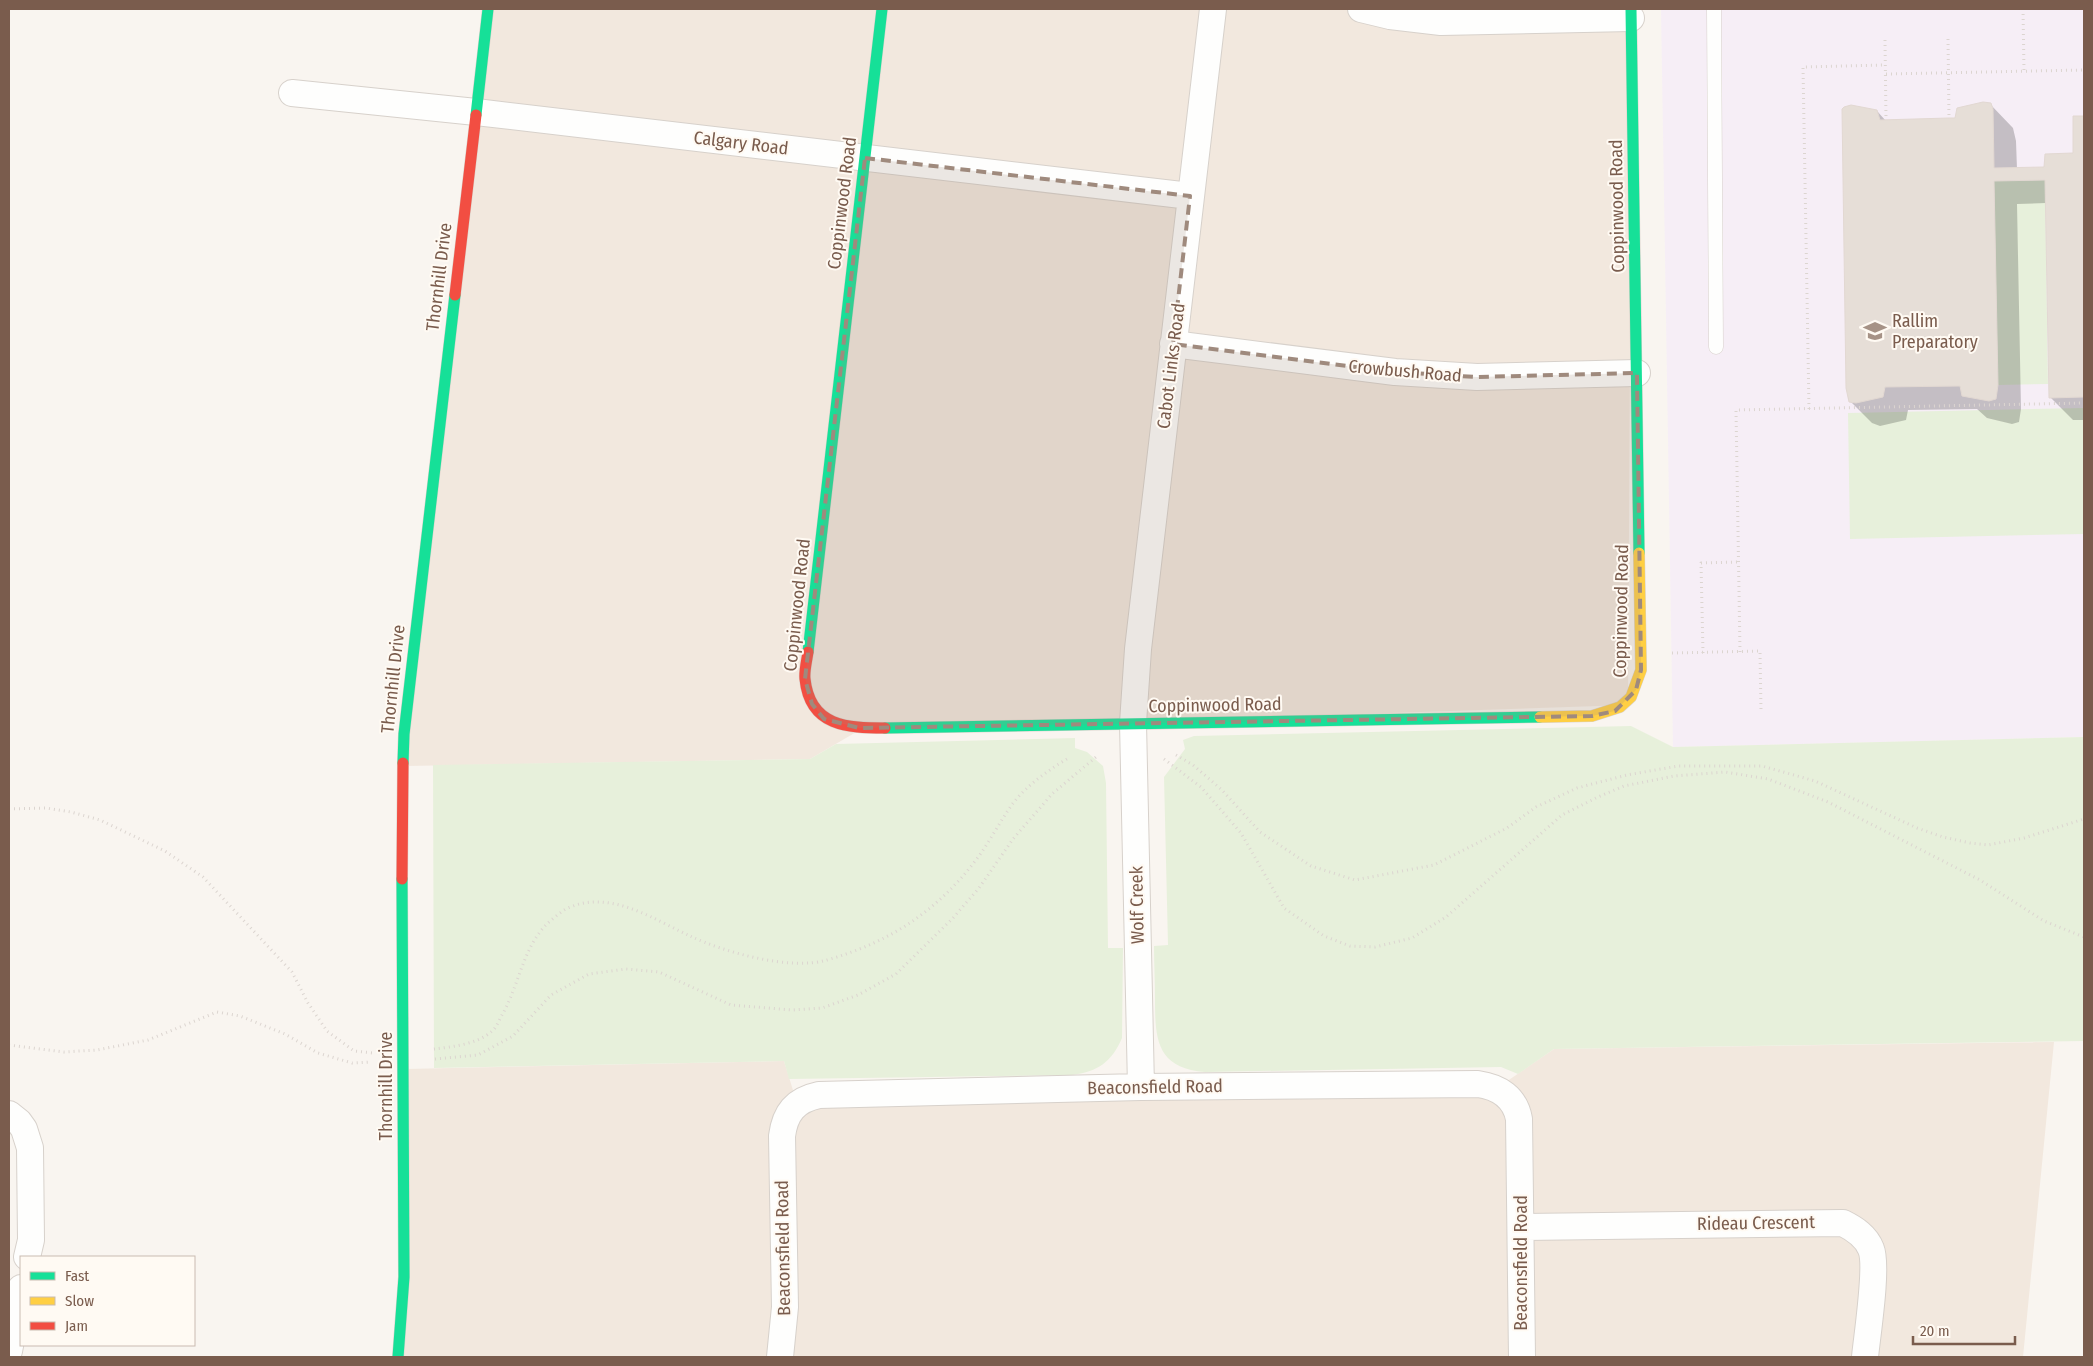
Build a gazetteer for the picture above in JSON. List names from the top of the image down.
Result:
{
  "streets": {
    "street": [
      "Calgary Road",
      "Coppinwood Road",
      "Thornhill Drive",
      "Cabot Links Road",
      "Crowbush Road",
      "Wolf Creek",
      "Beaconsfield Road",
      "Rideau Crescent"
    ]
  },
  "crossings": [
    ["Calgary Road", "Coppinwood Road"],
    ["Calgary Road", "Thornhill Drive"],
    ["Calgary Road", "Cabot Links Road"],
    ["Coppinwood Road", "Cabot Links Road"],
    ["Coppinwood Road", "Crowbush Road"],
    ["Coppinwood Road", "Wolf Creek"],
    ["Cabot Links Road", "Crowbush Road"],
    ["Cabot Links Road", "Wolf Creek"],
    ["Wolf Creek", "Beaconsfield Road"],
    ["Beaconsfield Road", "Rideau Crescent"]
  ],
  "places": {
    "school or university": ["Rallim Preparatory"]
  },
  "legend": ["Fast", "Slow", "Jam"],
  "scale_bar": "20 m"
}
